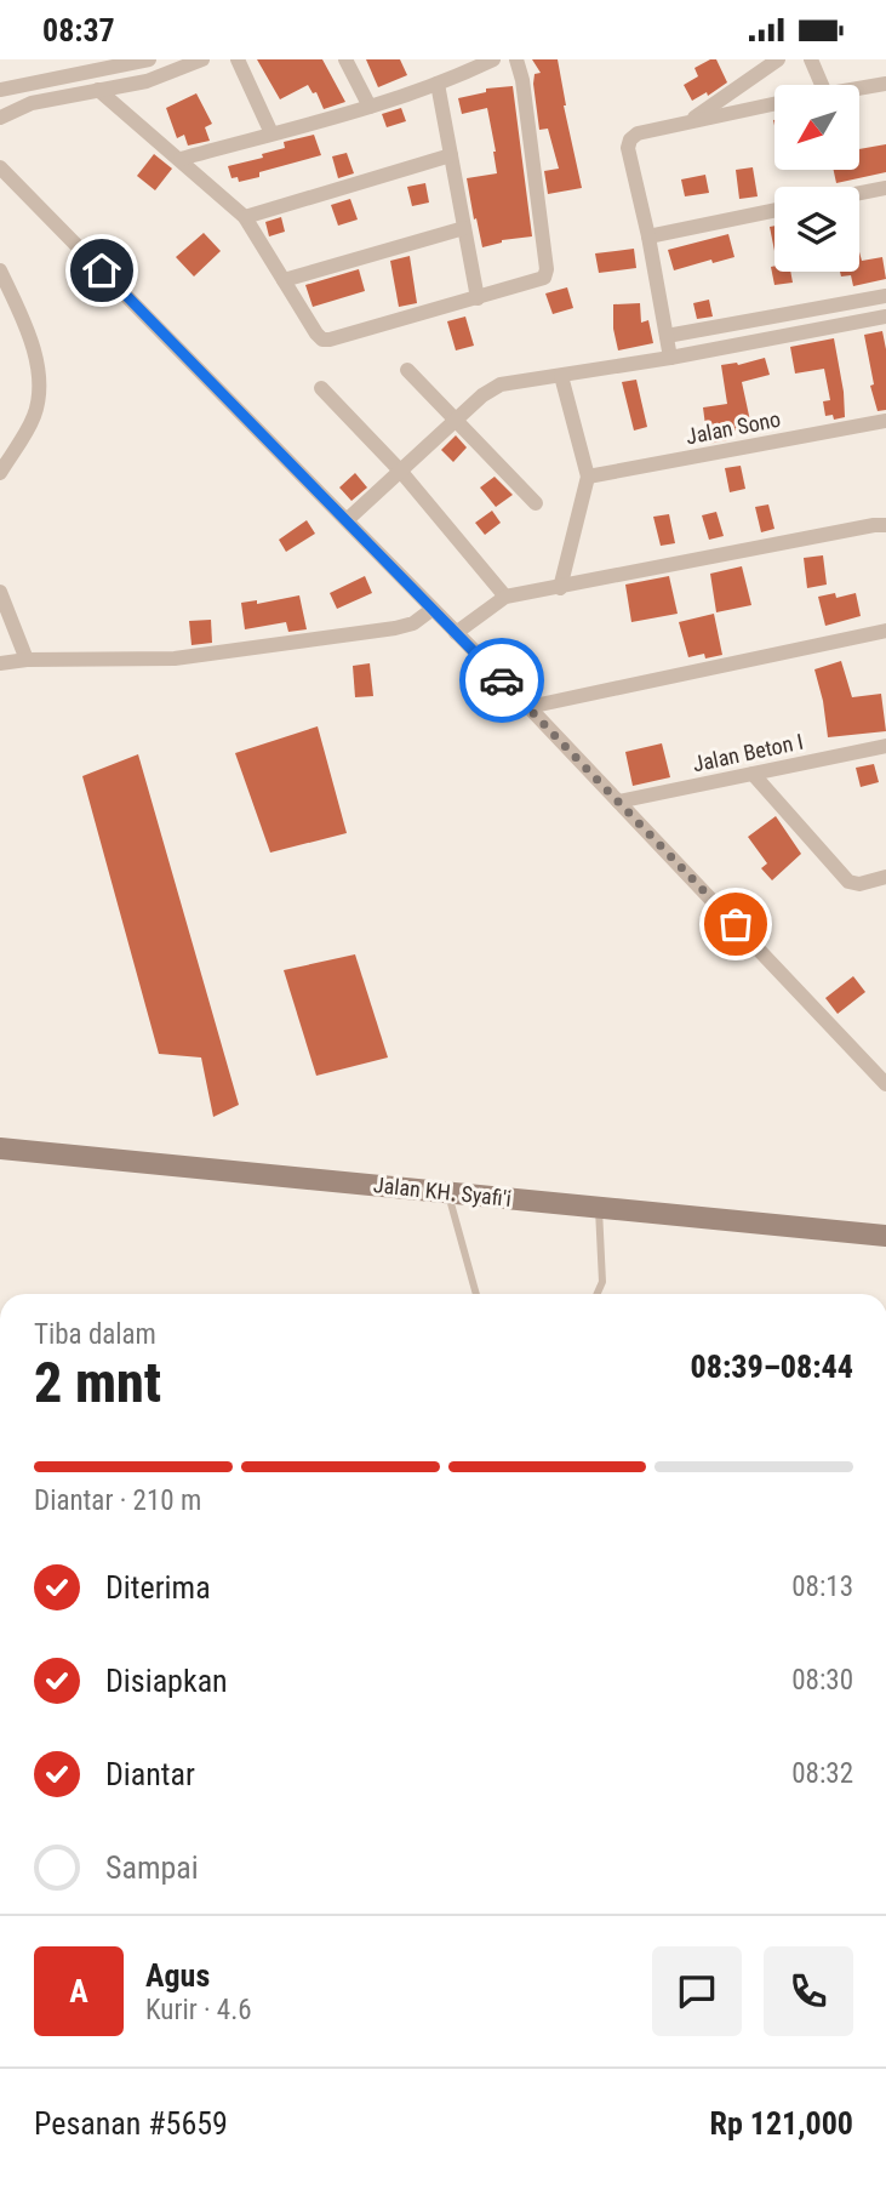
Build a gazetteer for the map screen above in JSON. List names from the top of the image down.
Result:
{
  "streets": {
    "main road": ["Jalan KH. Syafi'i"],
    "street": ["Jalan Sono", "Jalan Beton I"]
  },
  "north": "bottom left",
  "page": {
    "status": "08:37",
    "heading": ["2 mnt", "Tiba dalam", "08:39–08:44"],
    "panel": [
      "Agus",
      "Kurir · 4.6",
      "Pesanan #5659",
      "Rp 121,000"
    ],
    "bar": "Diantar · 210 m",
    "list": [
      ["Diterima", "08:13"],
      ["Disiapkan", "08:30"],
      ["Diantar", "08:32"],
      "Sampai"
    ],
    "round": "A"
  }
}
